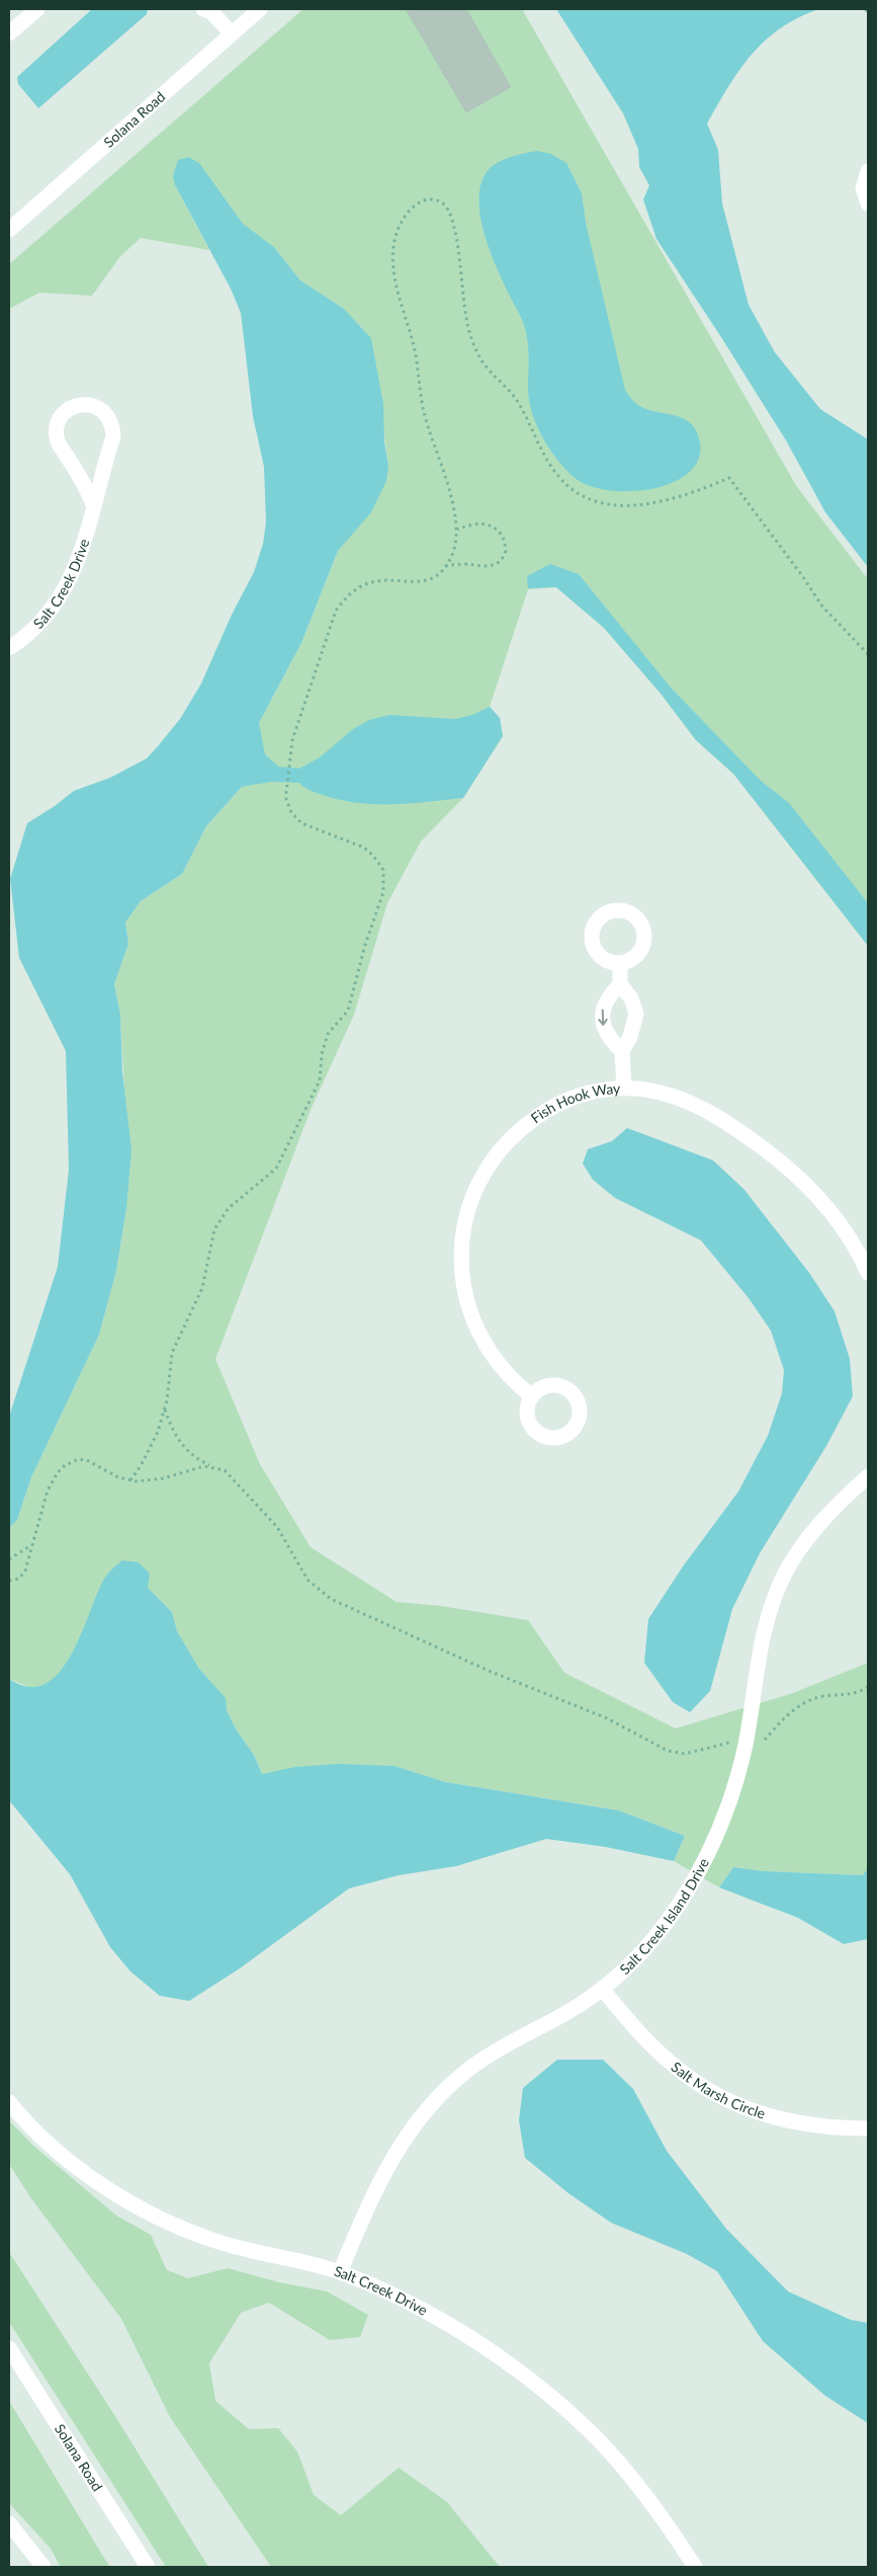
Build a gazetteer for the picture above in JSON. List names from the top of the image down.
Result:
{
  "streets": {
    "street": [
      "Solana Road",
      "Salt Creek Drive",
      "Fish Hook Way",
      "Salt Creek Island Drive",
      "Salt Marsh Circle"
    ]
  },
  "crossings": [
    ["Salt Creek Drive", "Salt Creek Island Drive"],
    ["Salt Creek Island Drive", "Salt Marsh Circle"]
  ]
}
